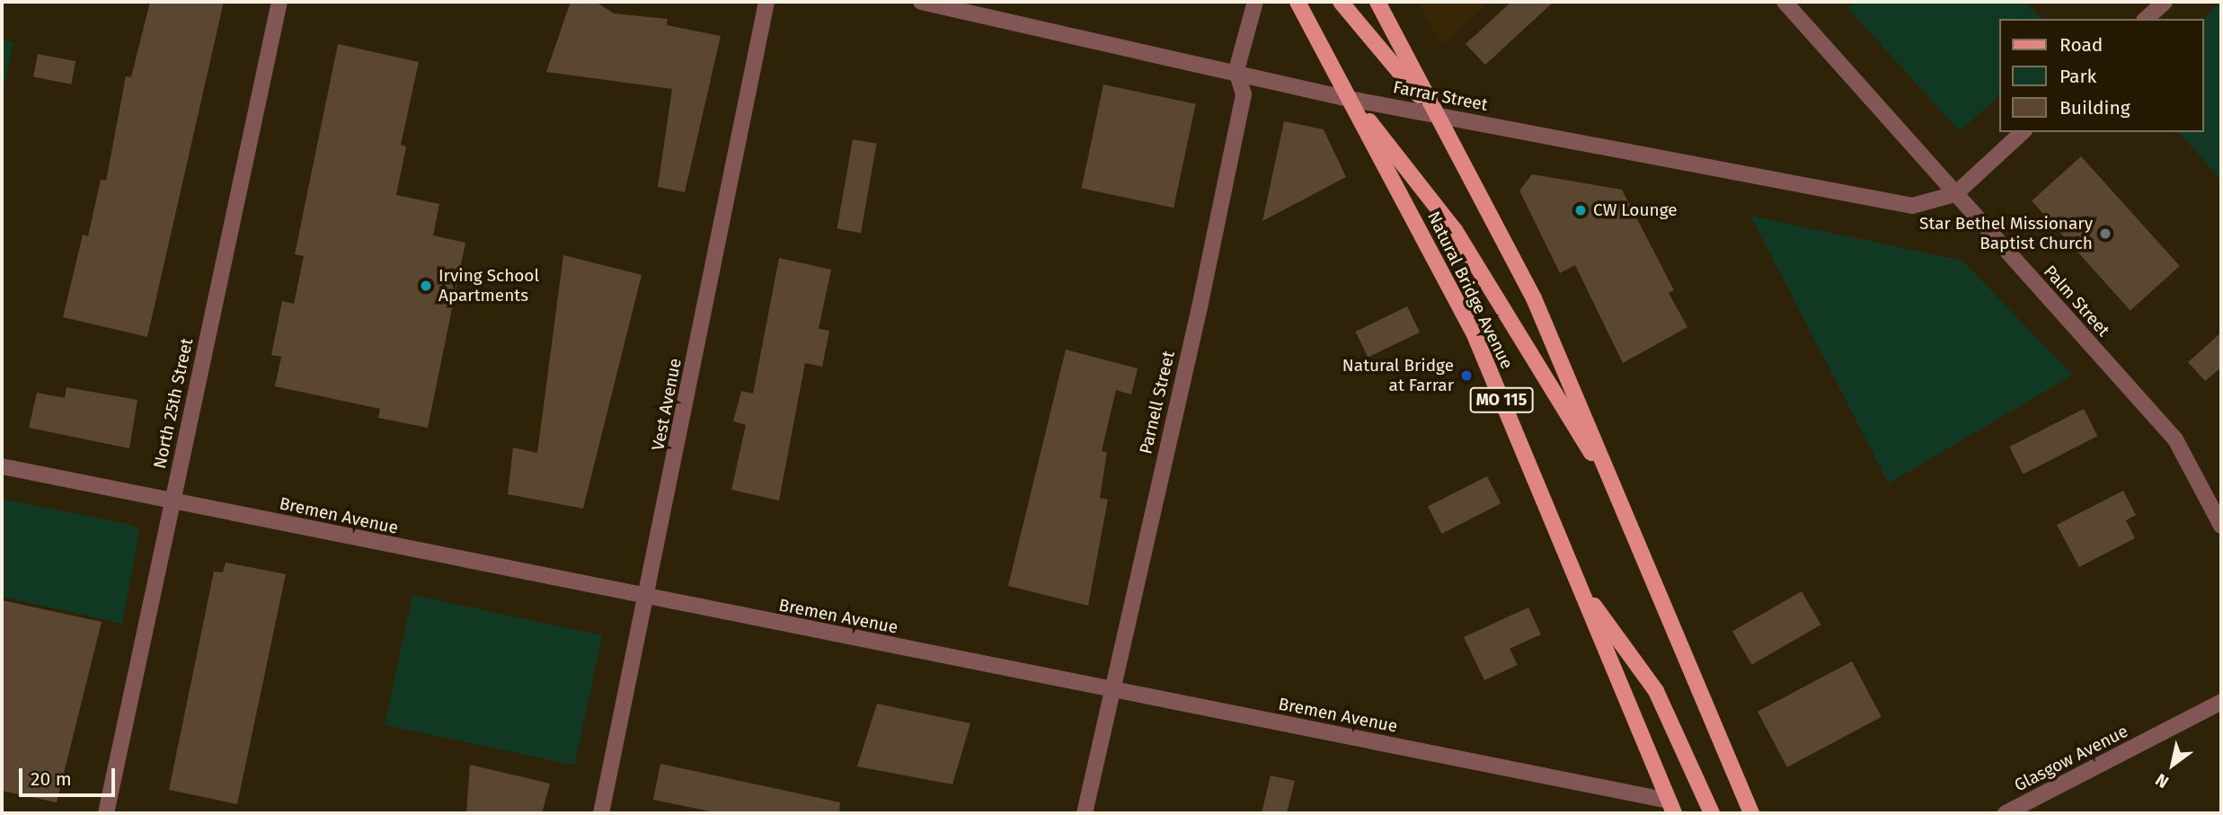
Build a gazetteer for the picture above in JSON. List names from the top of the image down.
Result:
{
  "streets": {
    "main road": ["Natural Bridge Avenue", "MO 115"],
    "street": [
      "Farrar Street",
      "Palm Street",
      "Parnell Street",
      "North 25th Street",
      "Vest Avenue",
      "Bremen Avenue",
      "Glasgow Avenue"
    ]
  },
  "crossings": [
    ["Farrar Street", "Natural Bridge Avenue"],
    ["Farrar Street", "Palm Street"],
    ["Farrar Street", "Parnell Street"],
    ["Natural Bridge Avenue", "Bremen Avenue"],
    ["Parnell Street", "Bremen Avenue"],
    ["North 25th Street", "Bremen Avenue"],
    ["Vest Avenue", "Bremen Avenue"]
  ],
  "places": [
    "CW Lounge",
    "Star Bethel Missionary Baptist Church",
    "Irving School Apartments",
    "Natural Bridge at Farrar"
  ],
  "legend": ["Road", "Park", "Building"],
  "scale_bar": "20 m",
  "north": "bottom left"
}
